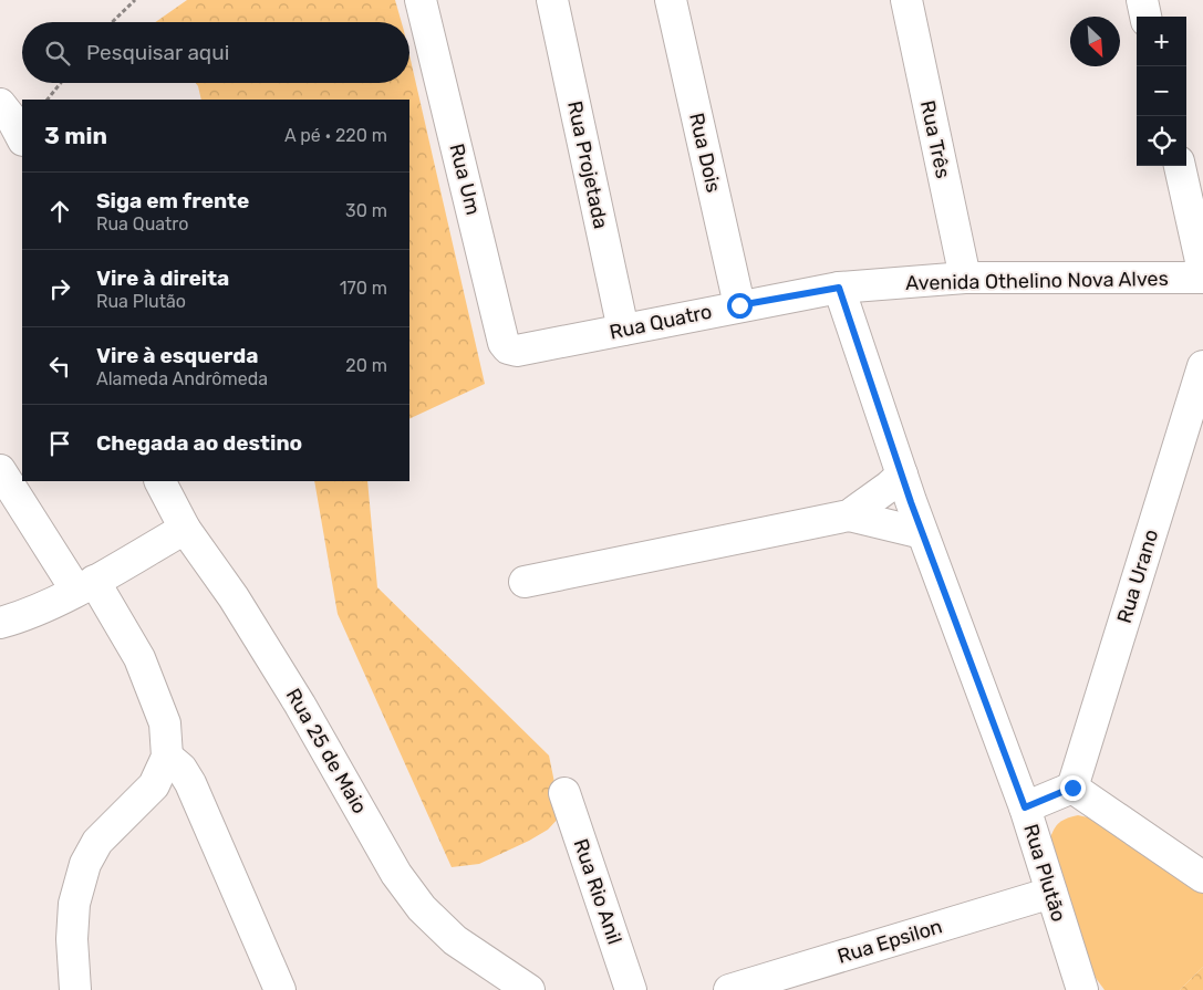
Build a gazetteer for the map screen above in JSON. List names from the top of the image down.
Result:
{
  "streets": {
    "street": [
      "Rua Três",
      "Rua Dois",
      "Rua Projetada",
      "Rua Um",
      "Avenida Othelino Nova Alves",
      "Rua Quatro",
      "Rua Urano",
      "Rua 25 de Maio",
      "Rua Plutão",
      "Rua Rio Anil",
      "Rua Epsilon"
    ]
  },
  "crossings": [
    ["Rua Três", "Avenida Othelino Nova Alves"],
    ["Rua Dois", "Rua Quatro"],
    ["Rua Projetada", "Rua Quatro"],
    ["Rua Um", "Rua Quatro"],
    ["Avenida Othelino Nova Alves", "Rua Quatro"],
    ["Avenida Othelino Nova Alves", "Rua Plutão"],
    ["Rua Quatro", "Rua Plutão"],
    ["Rua Plutão", "Rua Epsilon"]
  ],
  "north": "bottom right",
  "page": {
    "map_buttons": ["+", "−"],
    "search": "Pesquisar aqui",
    "heading": ["3 min", "A pé · 220 m"],
    "list": [
      ["Siga em frente", "Rua Quatro", "30 m"],
      ["Vire à direita", "Rua Plutão", "170 m"],
      ["Vire à esquerda", "Alameda Andrômeda", "20 m"],
      "Chegada ao destino"
    ]
  }
}
